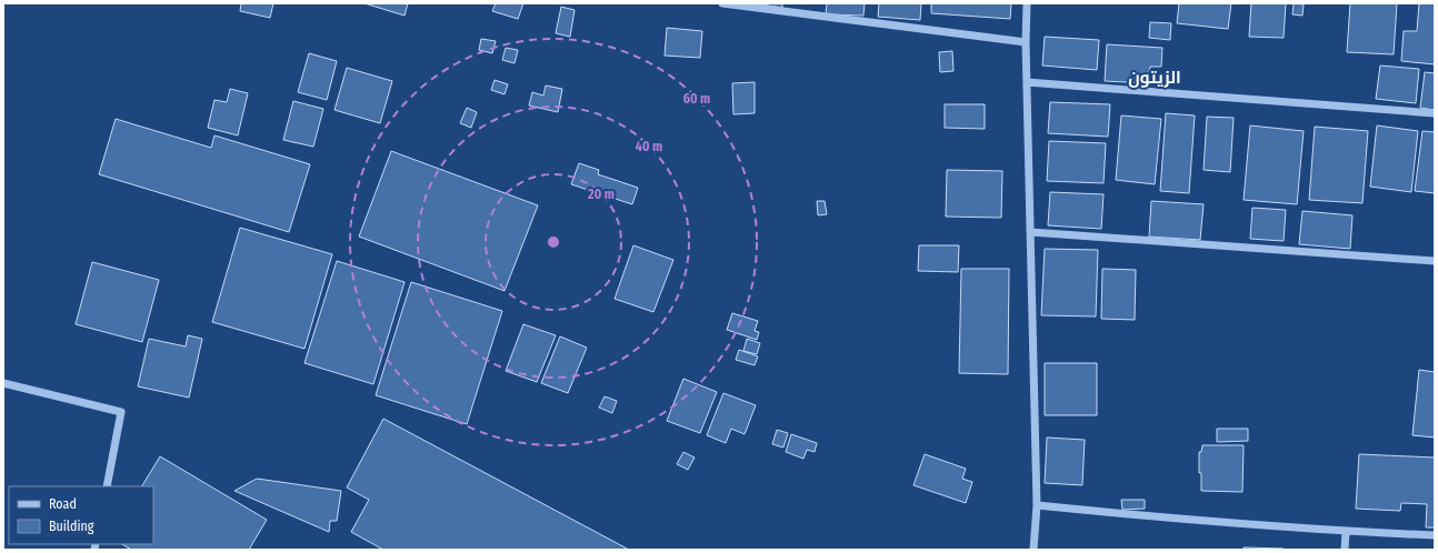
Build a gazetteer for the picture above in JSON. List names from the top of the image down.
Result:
{
  "districts": ["الزيتون"],
  "legend": ["Road", "Building"],
  "rings": ["60 m", "40 m", "20 m"]
}
